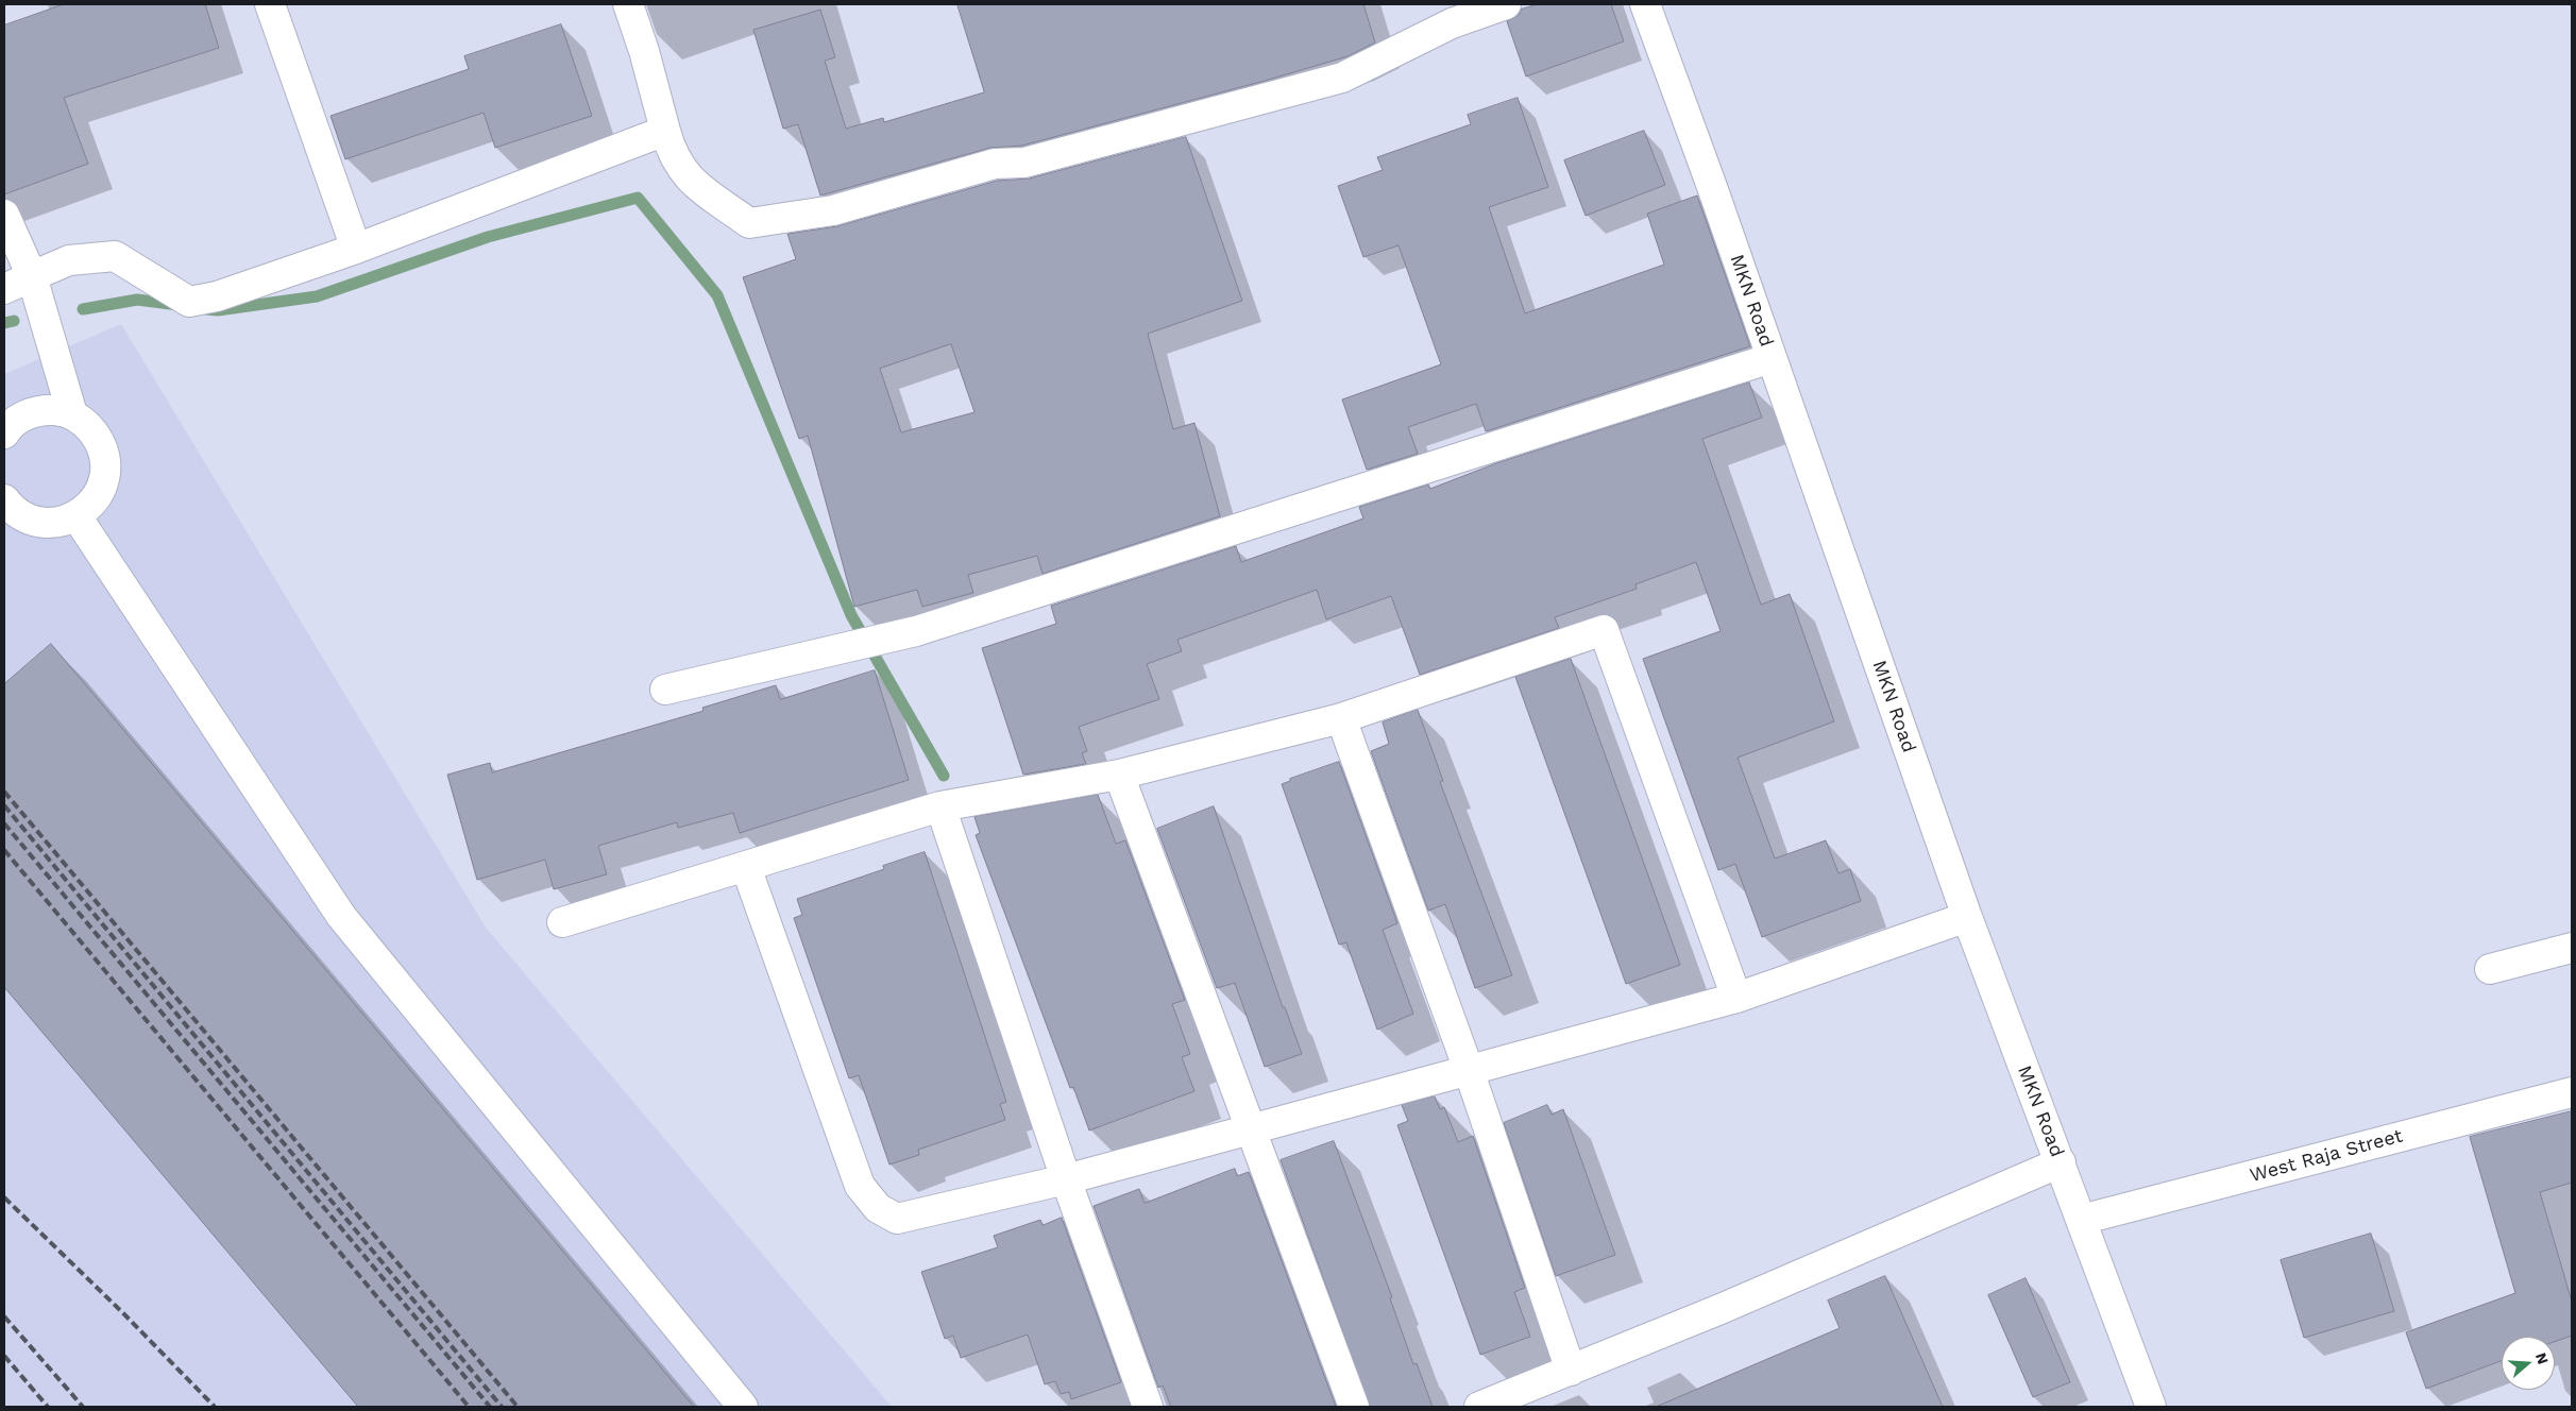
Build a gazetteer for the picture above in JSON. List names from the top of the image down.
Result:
{
  "streets": {
    "street": ["MKN Road", "West Raja Street"]
  },
  "crossings": [
    ["MKN Road", "West Raja Street"]
  ],
  "north": "right"
}
